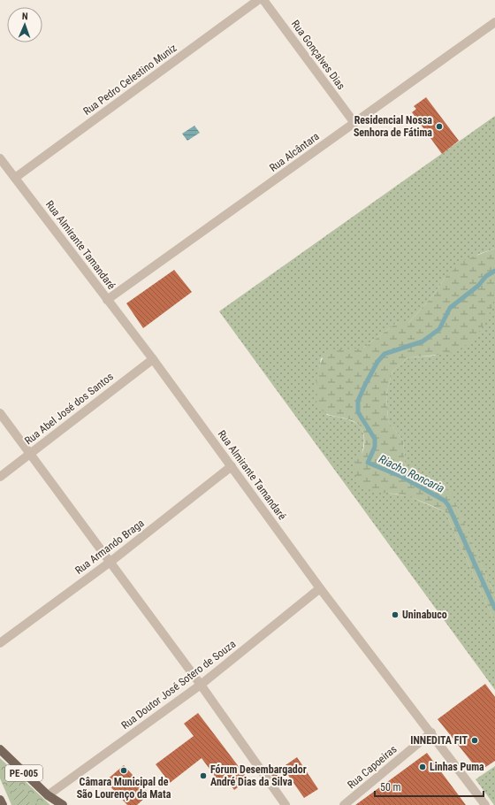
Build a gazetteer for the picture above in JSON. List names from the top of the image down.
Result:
{
  "streets": {
    "main road": ["PE-005"],
    "street": [
      "Rua Gonçalves Dias",
      "Rua Pedro Celestino Muniz",
      "Rua Alcântara",
      "Rua Almirante Tamandaré",
      "Rua Abel José dos Santos",
      "Rua Armando Braga",
      "Rua Doutor José Sotero de Souza",
      "Rua Capoeiras"
    ]
  },
  "crossings": [
    ["Rua Gonçalves Dias", "Rua Alcântara"],
    ["Rua Pedro Celestino Muniz", "Rua Almirante Tamandaré"],
    ["Rua Alcântara", "Rua Almirante Tamandaré"],
    ["Rua Almirante Tamandaré", "Rua Abel José dos Santos"],
    ["Rua Almirante Tamandaré", "Rua Armando Braga"],
    ["Rua Almirante Tamandaré", "Rua Doutor José Sotero de Souza"],
    ["Rua Almirante Tamandaré", "Rua Capoeiras"],
    ["Rua Doutor José Sotero de Souza", "PE-005"]
  ],
  "water": ["Riacho Roncaria"],
  "places": [
    "Residencial Nossa Senhora de Fátima",
    "Uninabuco",
    "INNEDITA FIT",
    "Linhas Puma",
    "Câmara Municipal de São Lourenço da Mata",
    "Fórum Desembargador André Dias da Silva"
  ],
  "scale_bar": "50 m",
  "north": "top"
}
